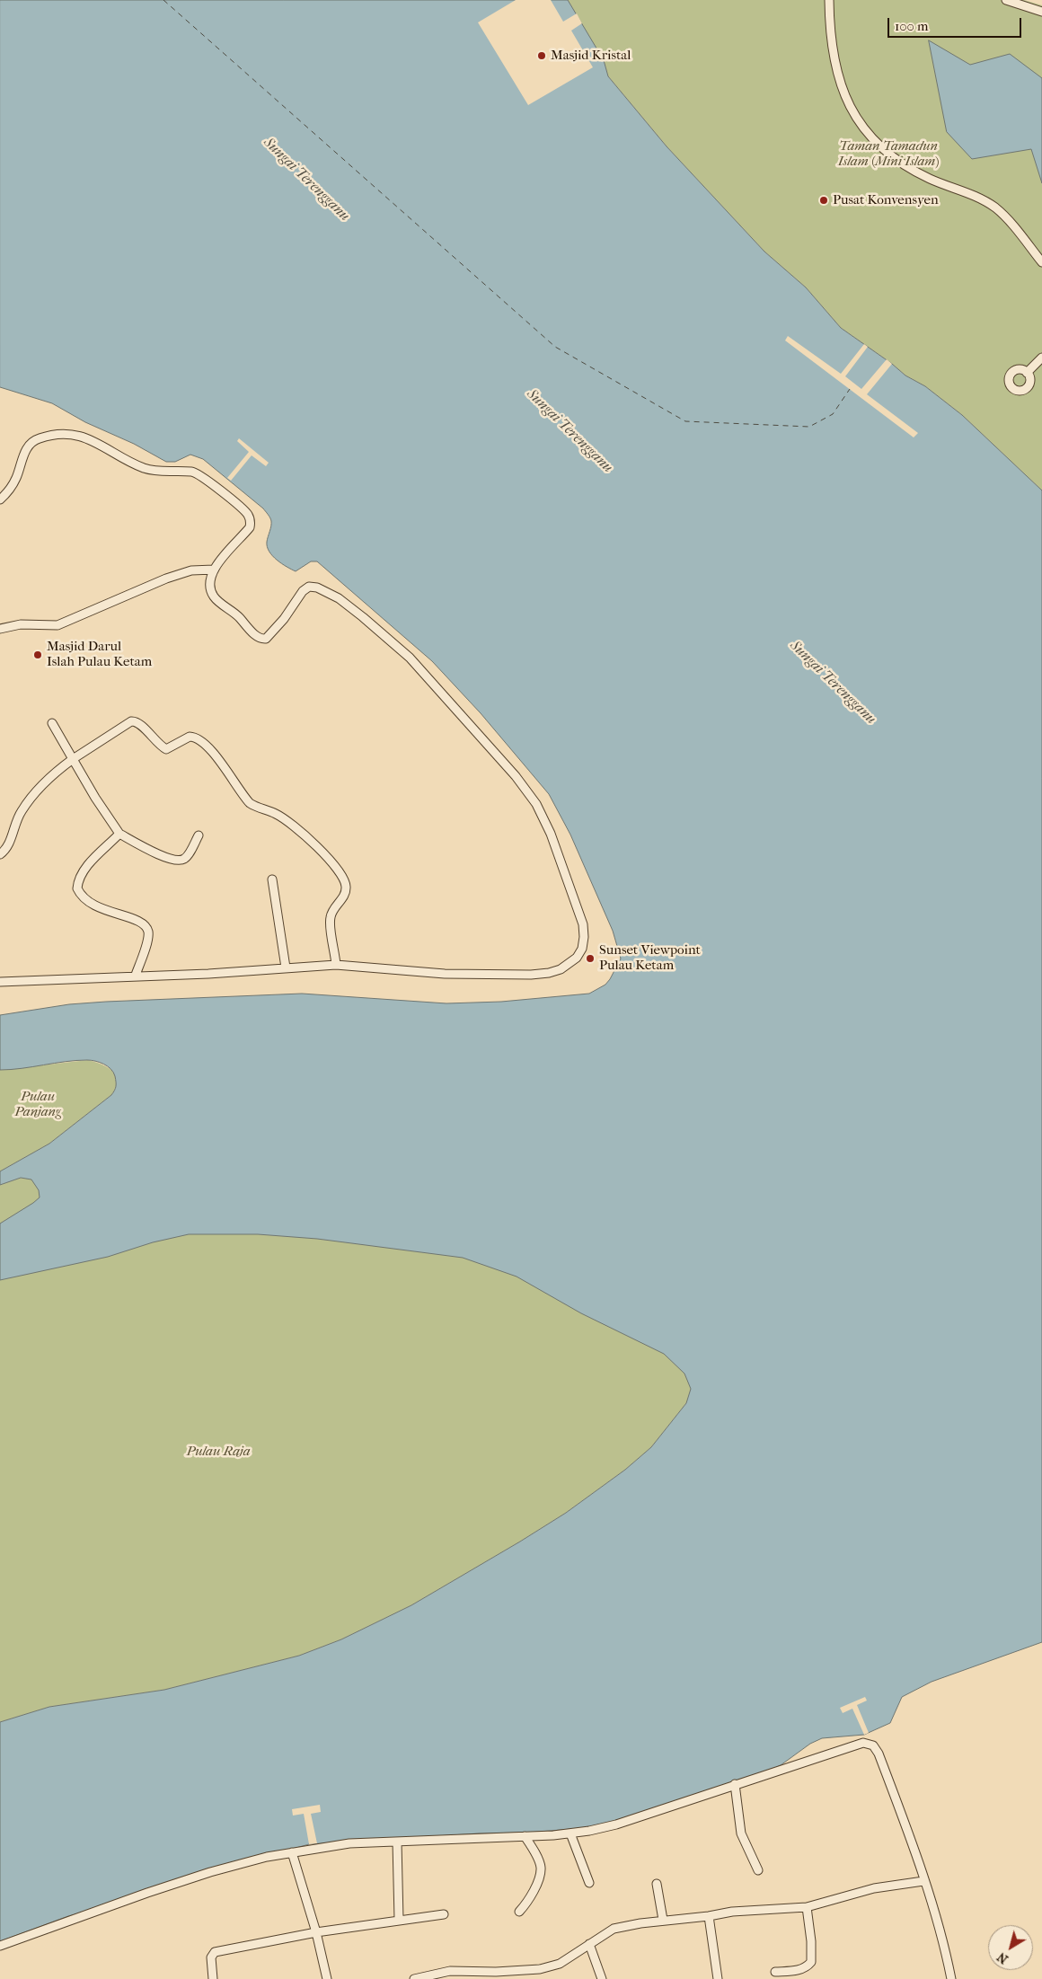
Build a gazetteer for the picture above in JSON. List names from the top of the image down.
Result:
{
  "water": ["Sungai Terengganu"],
  "parks": ["Taman Tamadun Islam (Mini Islam)", "Pulau Panjang", "Pulau Raja"],
  "places": [
    "Masjid Kristal",
    "Pusat Konvensyen",
    "Masjid Darul Islah Pulau Ketam",
    "Sunset Viewpoint Pulau Ketam"
  ],
  "scale_bar": "100 m",
  "north": "bottom left"
}
